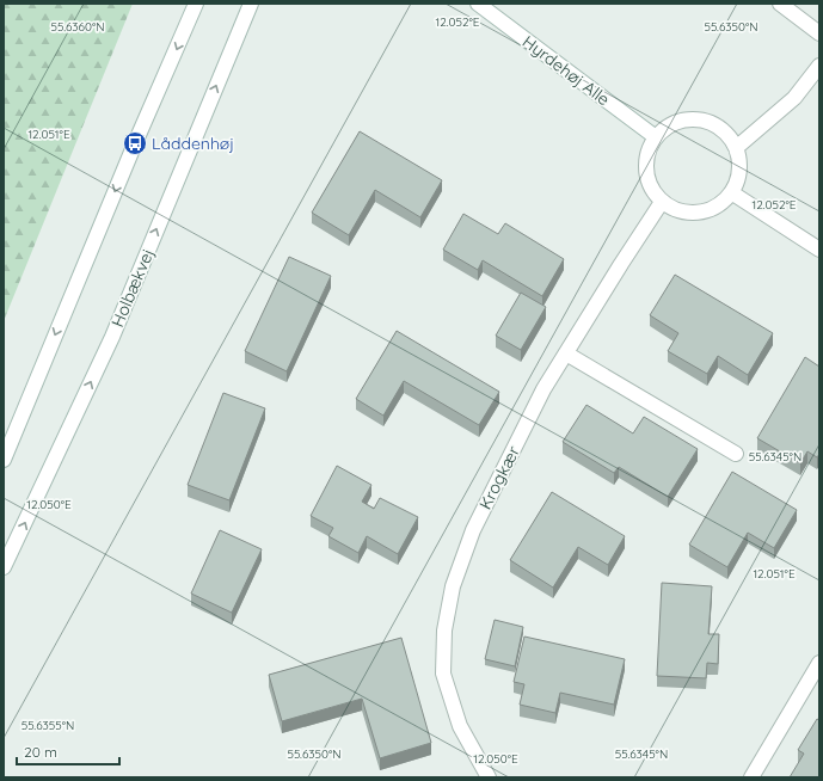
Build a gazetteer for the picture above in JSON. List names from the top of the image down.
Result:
{
  "streets": {
    "street": ["Hyrdehøj Alle", "Holbækvej", "Krogkær"]
  },
  "crossings": [
    ["Hyrdehøj Alle", "Krogkær"]
  ],
  "places": {
    "bus stop": ["Låddenhøj"]
  },
  "scale_bar": "20 m",
  "coordinates": [
    "12.052°E",
    "55.6360°N",
    "55.6350°N",
    "12.051°E",
    "55.6345°N",
    "12.050°E",
    "55.6355°N"
  ]
}
